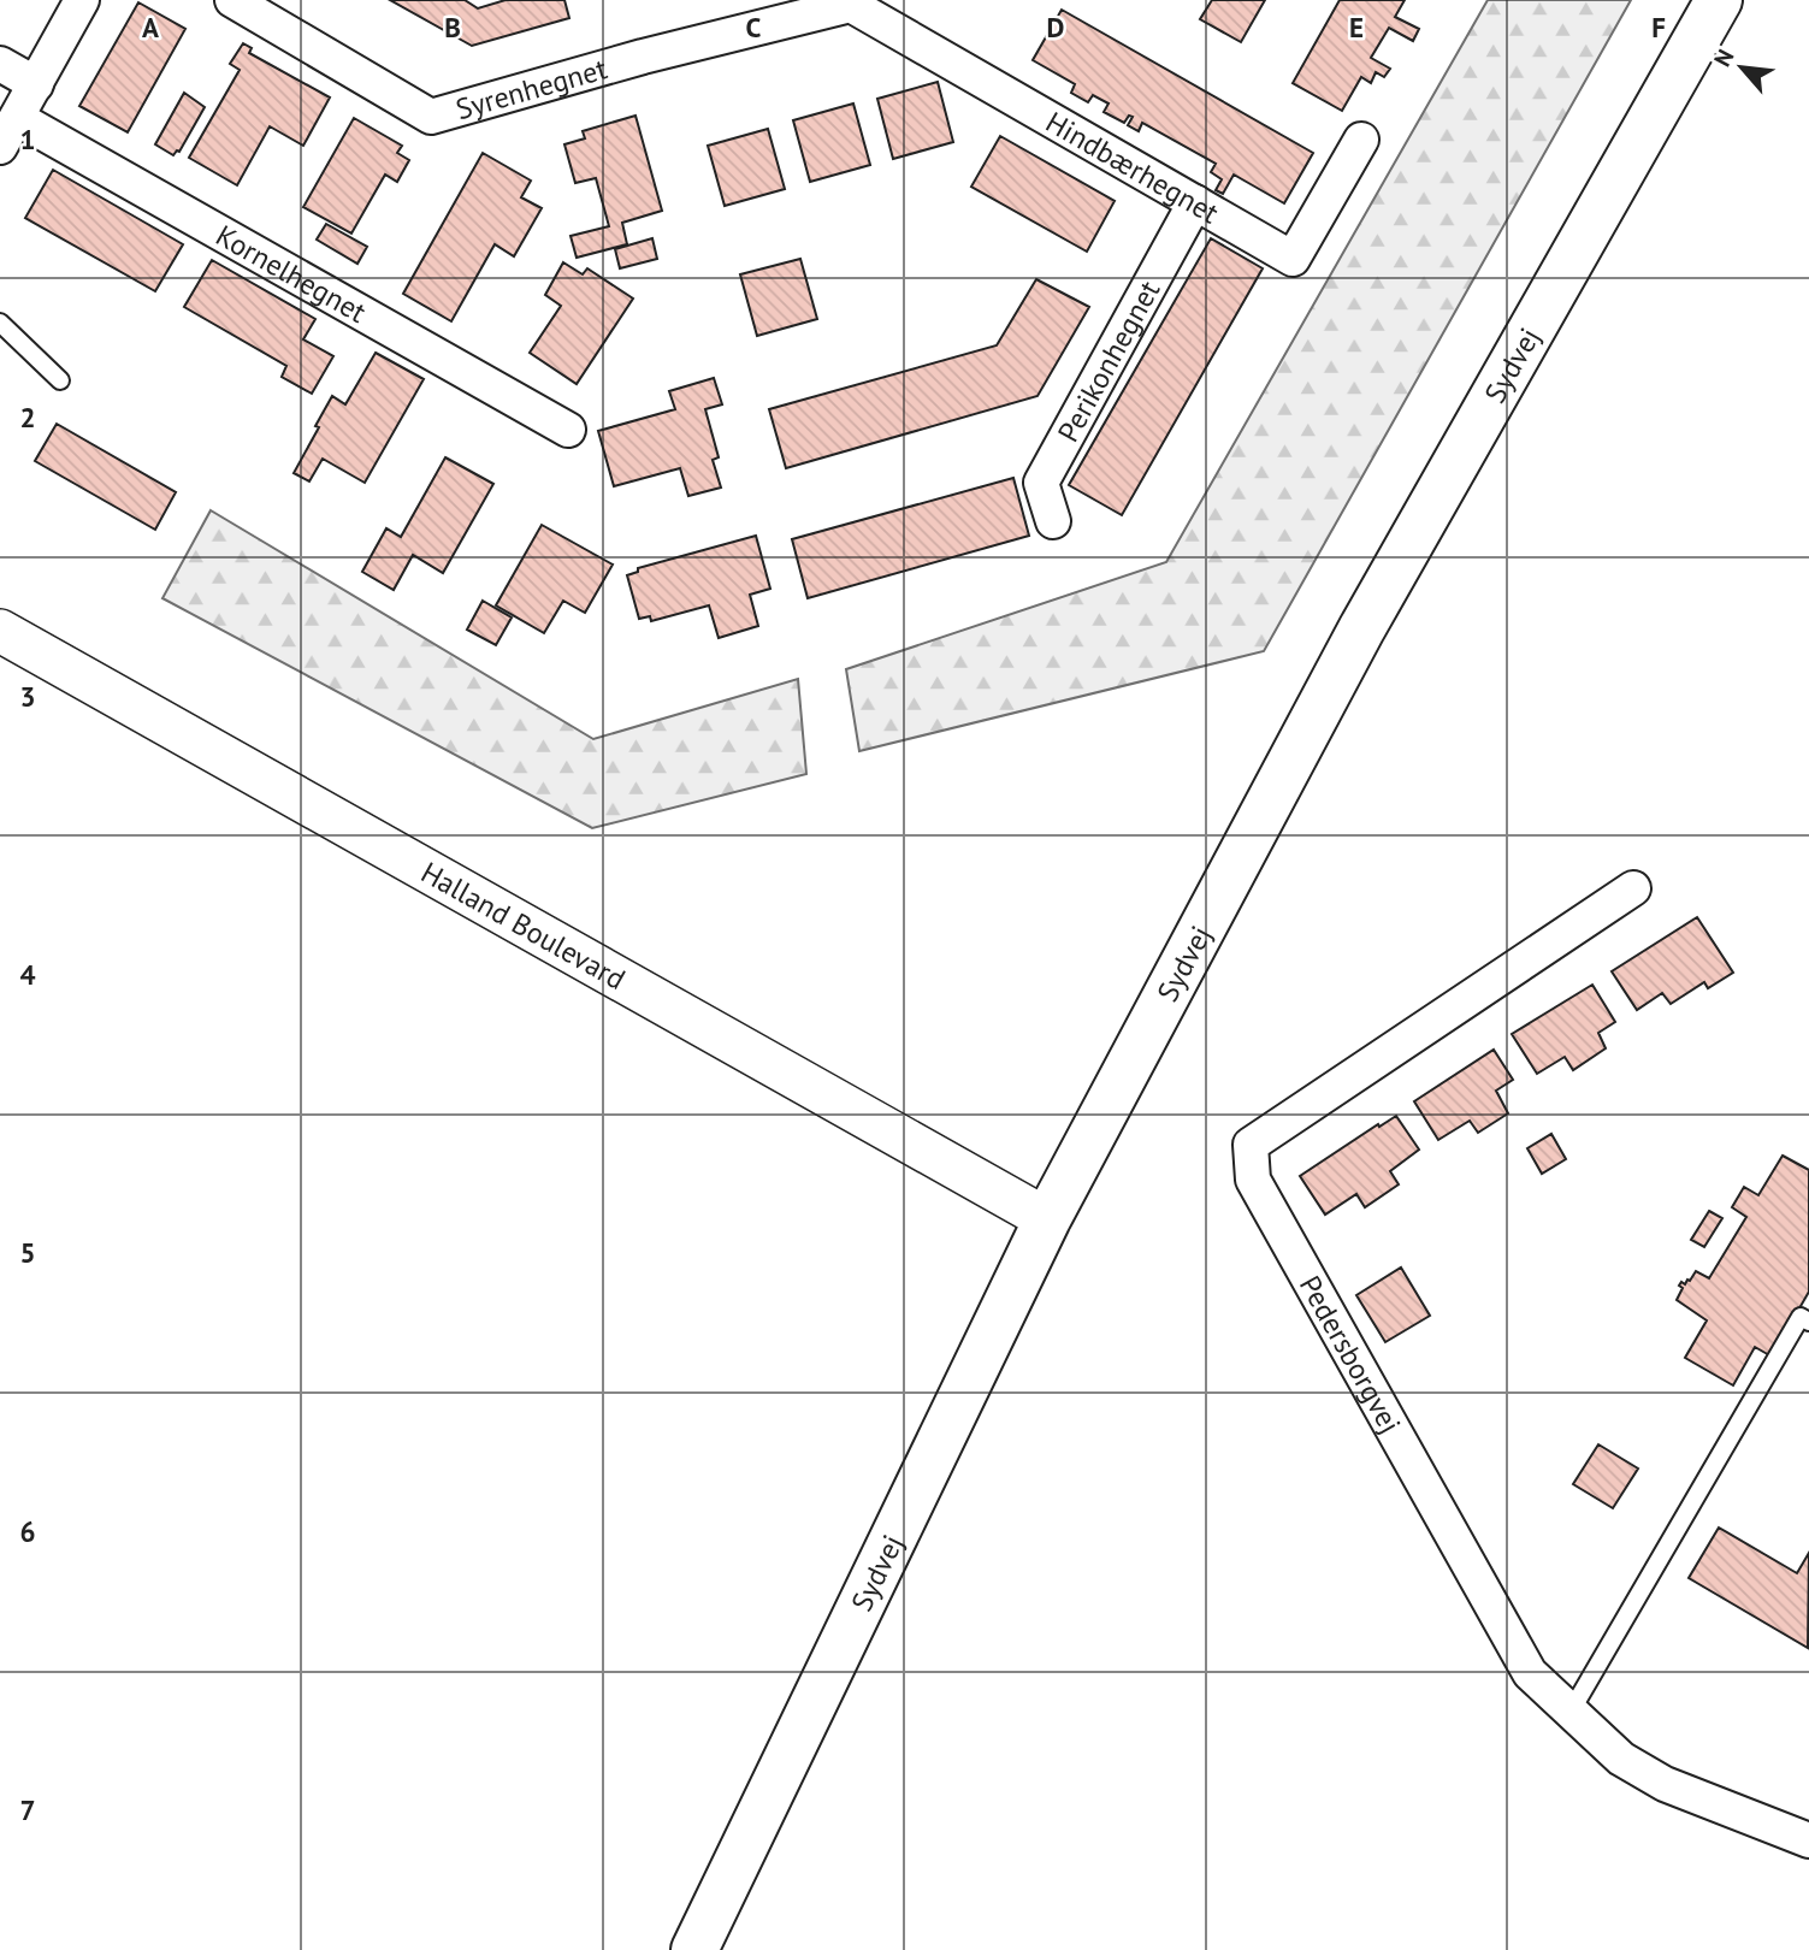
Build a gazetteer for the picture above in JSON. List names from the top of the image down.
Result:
{
  "streets": {
    "main road": ["Sydvej"],
    "street": [
      "Syrenhegnet",
      "Hindbærhegnet",
      "Kornelhegnet",
      "Perikonhegnet",
      "Halland Boulevard",
      "Pedersborgvej"
    ]
  },
  "crossings": [
    ["Syrenhegnet", "Hindbærhegnet"],
    ["Hindbærhegnet", "Perikonhegnet"],
    ["Sydvej", "Halland Boulevard"]
  ],
  "north": "top left",
  "grid": {
    "columns": [
      "A",
      "B",
      "C",
      "D",
      "E",
      "F"
    ],
    "rows": [
      "1",
      "2",
      "3",
      "4",
      "5",
      "6",
      "7"
    ]
  }
}
